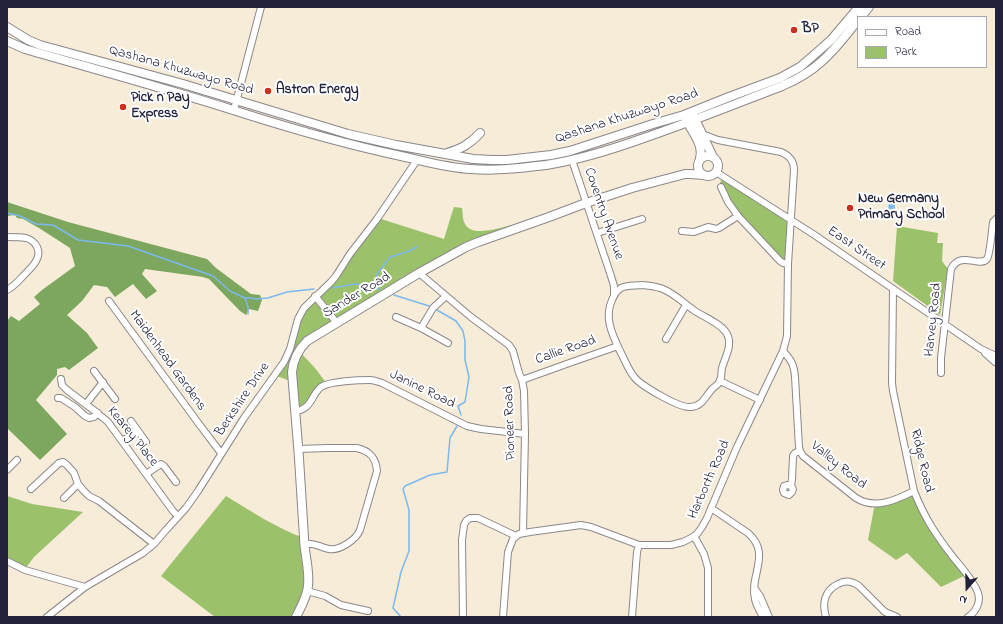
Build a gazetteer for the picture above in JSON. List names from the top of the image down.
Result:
{
  "streets": {
    "main road": ["Qashana Khuzwayo Road", "Sander Road"],
    "street": [
      "Coventry Avenue",
      "East Street",
      "Harvey Road",
      "Callie Road",
      "Maidenhead Gardens",
      "Janine Road",
      "Berkshire Drive",
      "Pioneer Road",
      "Kearey Place",
      "Ridge Road",
      "Valley Road",
      "Harborth Road"
    ]
  },
  "crossings": [
    ["Qashana Khuzwayo Road", "Coventry Avenue"],
    ["Qashana Khuzwayo Road", "Berkshire Drive"],
    ["Coventry Avenue", "Sander Road"],
    ["Coventry Avenue", "Callie Road"],
    ["East Street", "Sander Road"],
    ["East Street", "Harvey Road"],
    ["East Street", "Ridge Road"],
    ["East Street", "Harborth Road"],
    ["Sander Road", "Janine Road"],
    ["Sander Road", "Pioneer Road"],
    ["Callie Road", "Pioneer Road"],
    ["Maidenhead Gardens", "Berkshire Drive"],
    ["Janine Road", "Pioneer Road"],
    ["Berkshire Drive", "Kearey Place"],
    ["Pioneer Road", "Harborth Road"],
    ["Ridge Road", "Valley Road"],
    ["Valley Road", "Harborth Road"]
  ],
  "places": [
    "BP",
    "Astron Energy",
    "Pick n Pay Express",
    "New Germany Primary School"
  ],
  "legend": ["Road", "Park"],
  "north": "bottom"
}
